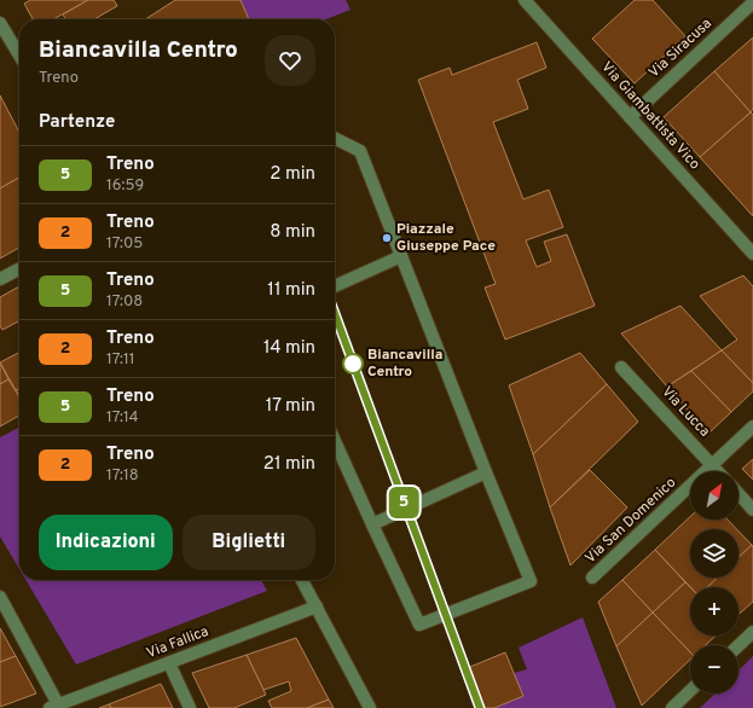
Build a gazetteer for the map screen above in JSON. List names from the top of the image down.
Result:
{
  "streets": {
    "street": [
      "Via Siracusa",
      "Via Giambattista Vico",
      "Via Lucca",
      "Via San Domenico",
      "Via Fallica"
    ]
  },
  "crossings": [
    ["Via Siracusa", "Via Giambattista Vico"],
    ["Via Lucca", "Via San Domenico"]
  ],
  "places": ["Piazzale Giuseppe Pace", "Biancavilla Centro"],
  "north": "top right",
  "page": {
    "on_map": "5",
    "heading": [
      ["Biancavilla Centro", "Treno"],
      "Partenze"
    ],
    "list": [
      {
        "mark": "5",
        "name": "Treno",
        "note": "16:59",
        "value": "2 min"
      },
      {
        "mark": "2",
        "name": "Treno",
        "note": "17:05",
        "value": "8 min"
      },
      {
        "mark": "5",
        "name": "Treno",
        "note": "17:08",
        "value": "11 min"
      },
      {
        "mark": "2",
        "name": "Treno",
        "note": "17:11",
        "value": "14 min"
      },
      {
        "mark": "5",
        "name": "Treno",
        "note": "17:14",
        "value": "17 min"
      },
      {
        "mark": "2",
        "name": "Treno",
        "note": "17:18",
        "value": "21 min"
      }
    ],
    "map_buttons": ["+", "−"],
    "buttons": ["Indicazioni", "Biglietti"]
  }
}
